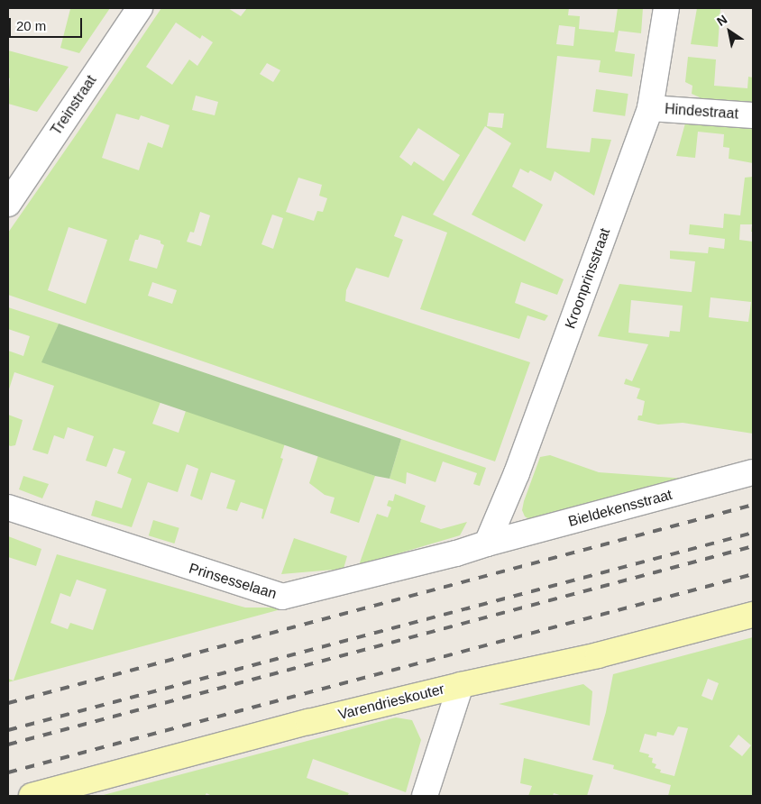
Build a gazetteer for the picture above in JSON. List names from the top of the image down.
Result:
{
  "streets": {
    "street": [
      "Treinstraat",
      "Hindestraat",
      "Kroonprinsstraat",
      "Bieldekensstraat",
      "Prinsesselaan",
      "Varendrieskouter"
    ]
  },
  "crossings": [
    ["Hindestraat", "Kroonprinsstraat"],
    ["Kroonprinsstraat", "Bieldekensstraat"],
    ["Kroonprinsstraat", "Prinsesselaan"],
    ["Bieldekensstraat", "Prinsesselaan"]
  ],
  "scale_bar": "20 m",
  "north": "top left"
}
